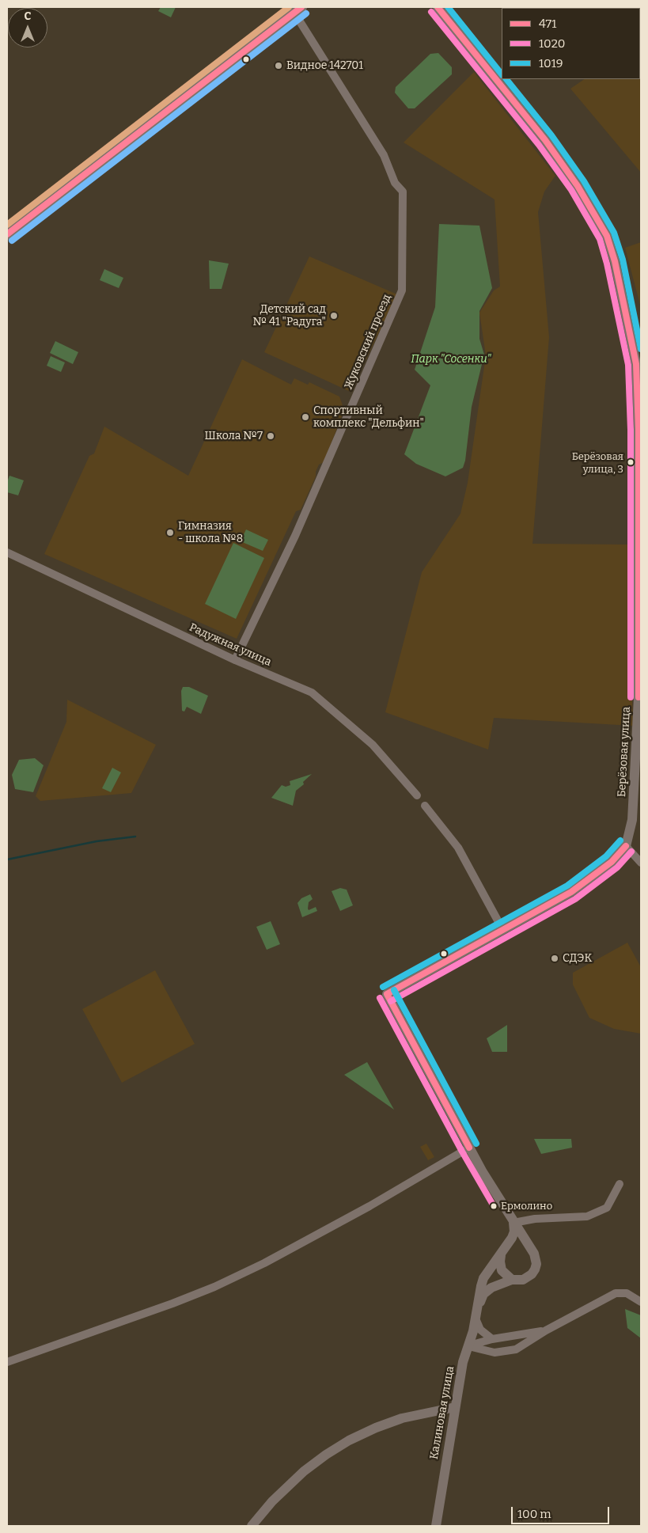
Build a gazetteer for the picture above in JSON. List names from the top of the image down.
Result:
{
  "streets": {
    "street": [
      "Жуковский проезд",
      "Радужная улица",
      "Берёзовая улица",
      "Калиновая улица"
    ]
  },
  "crossings": [
    ["Жуковский проезд", "Радужная улица"]
  ],
  "parks": ["Парк \"Сосенки\""],
  "places": [
    "Видное 142701",
    "Детский сад № 41 \"Радуга\"",
    "Спортивный комплекс \"Дельфин\"",
    "Школа №7",
    "Берёзовая улица, 3",
    "Гимназия - школа №8",
    "СДЭК",
    "Ермолино"
  ],
  "lines": ["transit line 471", "transit line 1019", "transit line 1020"],
  "legend": ["471", "1020", "1019"],
  "scale_bar": "100 m",
  "north": "top"
}
